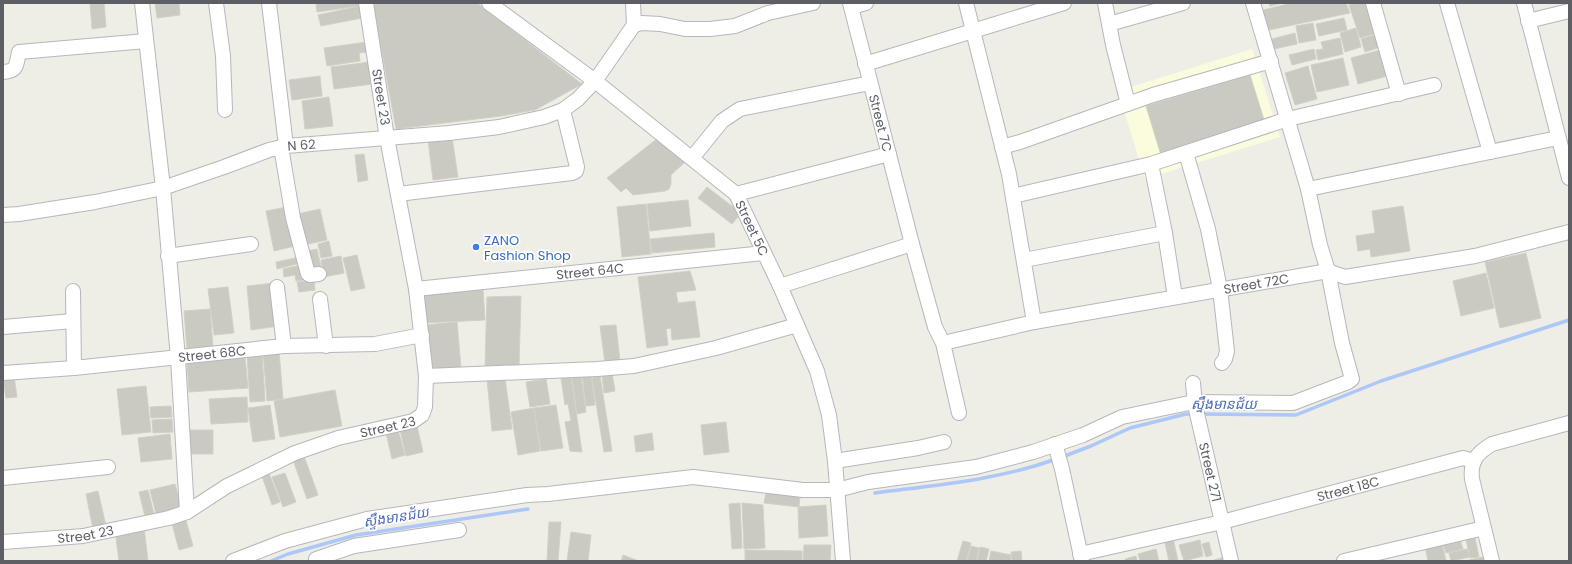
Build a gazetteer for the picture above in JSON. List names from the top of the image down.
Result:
{
  "streets": {
    "street": [
      "Street 23",
      "Street 7C",
      "N 62",
      "Street 5C",
      "Street 64C",
      "Street 72C",
      "Street 68C",
      "Street 271",
      "Street 18C"
    ]
  },
  "crossings": [
    ["Street 23", "N 62"],
    ["Street 23", "Street 64C"],
    ["Street 23", "Street 68C"],
    ["Street 7C", "Street 72C"],
    ["N 62", "Street 5C"],
    ["Street 5C", "Street 64C"],
    ["Street 271", "Street 18C"]
  ],
  "water": ["ស្ទឹងមានជ័យ"],
  "places": ["ZANO Fashion Shop"]
}
